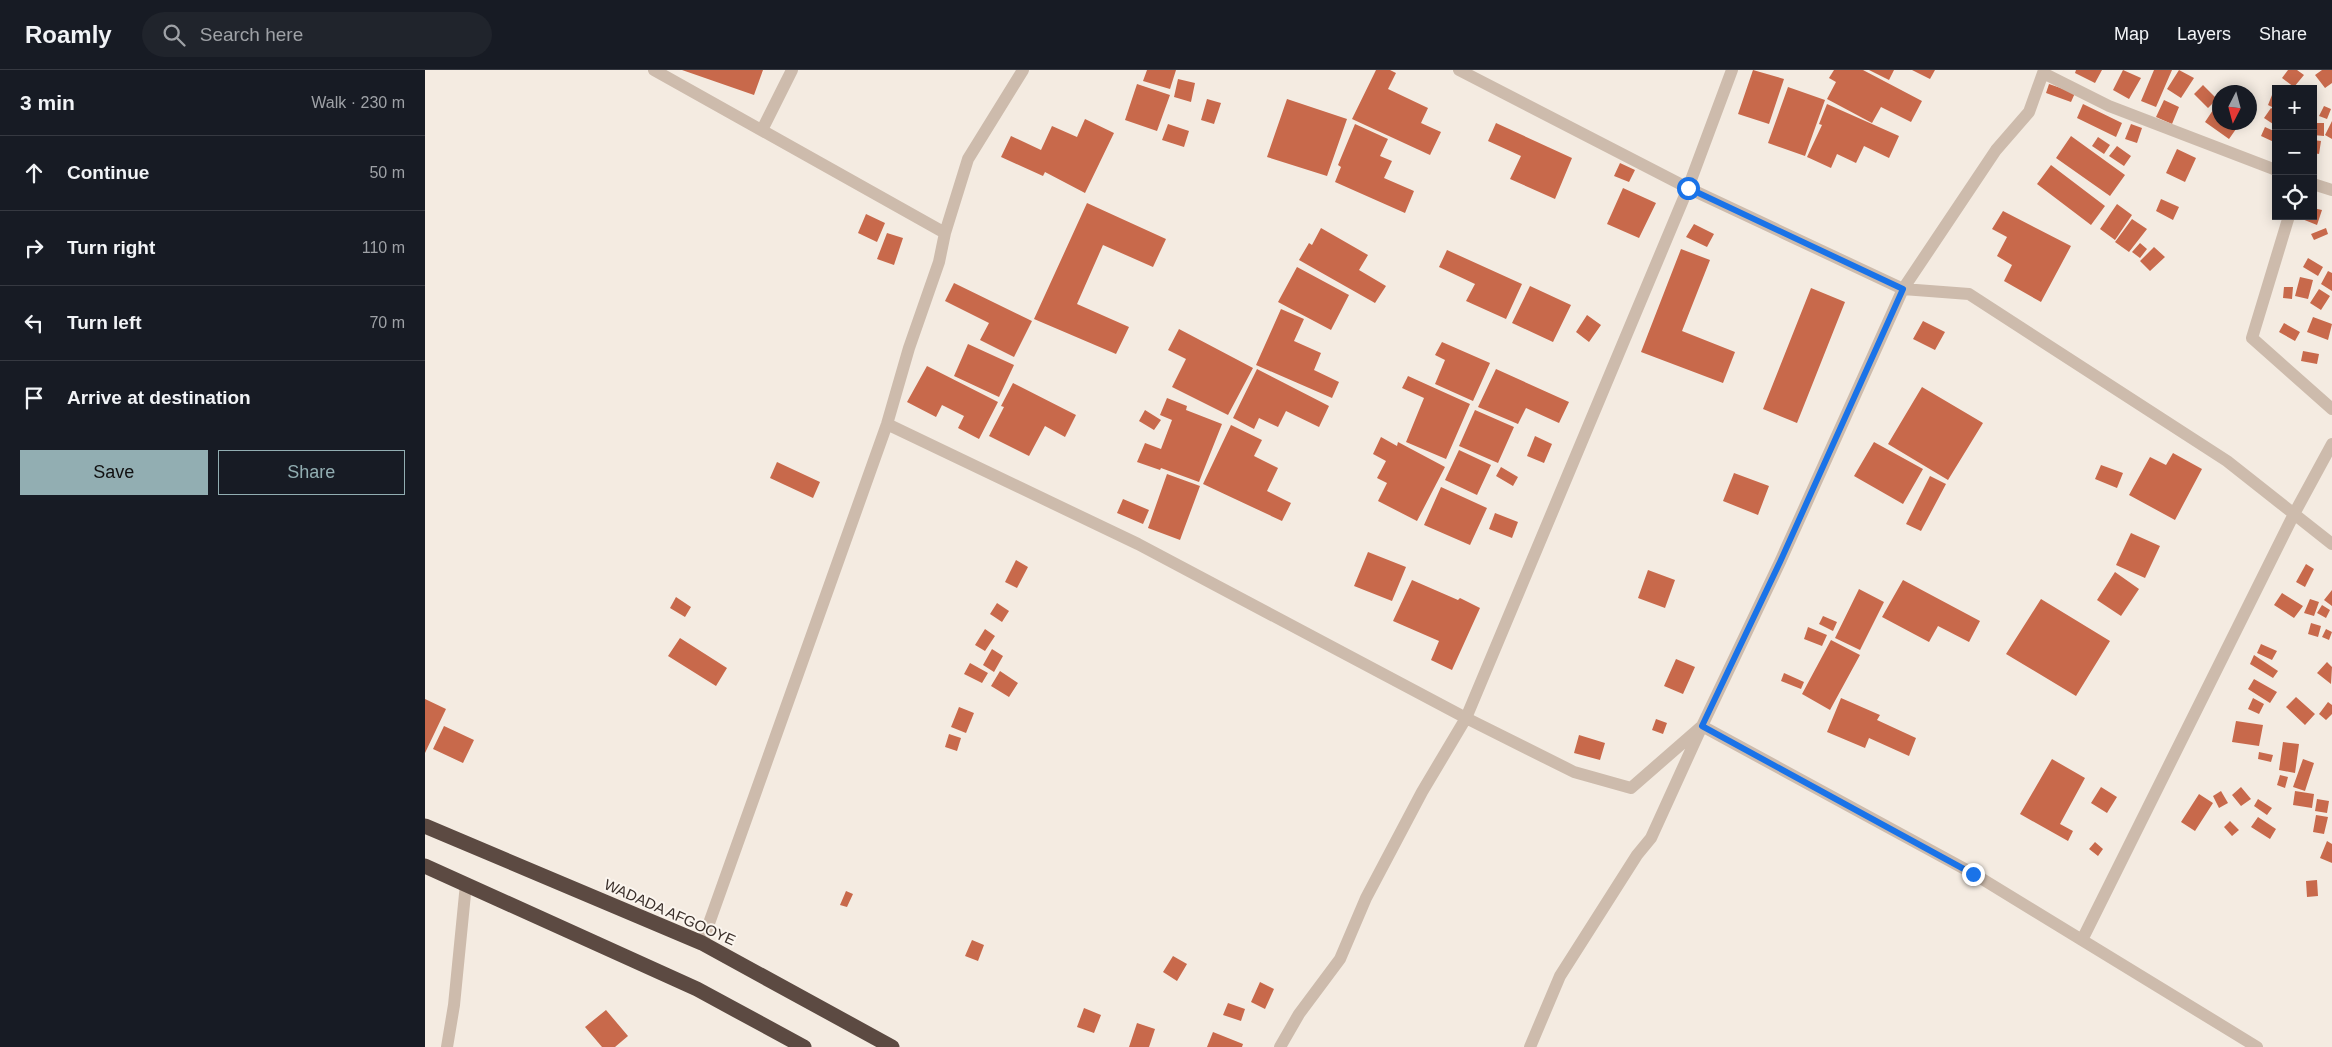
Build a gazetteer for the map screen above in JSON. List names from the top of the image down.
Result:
{
  "streets": {
    "highway": ["WADADA AFGOOYE"]
  },
  "north": "bottom",
  "page": {
    "header": "Roamly",
    "search": "Search here",
    "nav": ["Map", "Layers", "Share"],
    "heading": ["3 min", "Walk · 230 m"],
    "map_buttons": ["+", "−"],
    "list": [
      ["Continue", "50 m"],
      ["Turn right", "110 m"],
      ["Turn left", "70 m"],
      "Arrive at destination"
    ],
    "buttons": ["Save", "Share"]
  }
}
